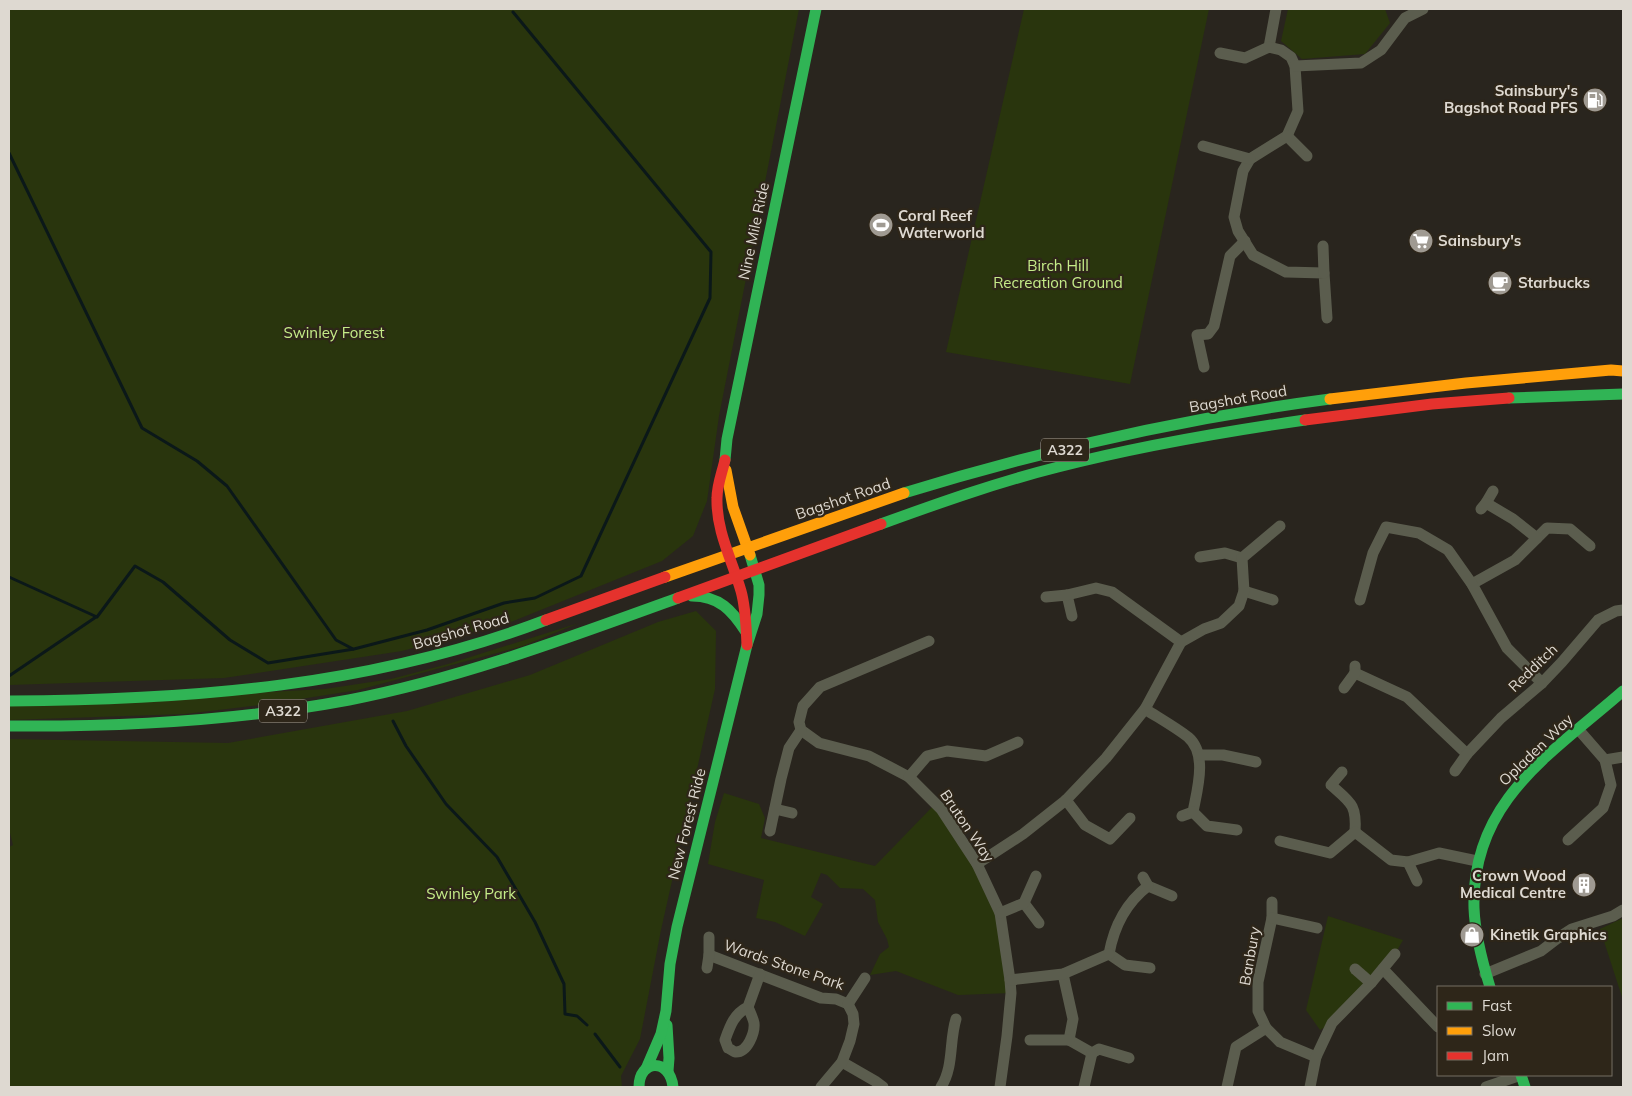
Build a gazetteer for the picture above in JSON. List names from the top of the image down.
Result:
{
  "streets": {
    "main road": [
      "Nine Mile Ride",
      "Bagshot Road",
      "A322",
      "Opladen Way",
      "New Forest Ride"
    ],
    "street": [
      "Redditch",
      "Bruton Way",
      "Banbury",
      "Wards Stone Park"
    ]
  },
  "crossings": [
    ["Nine Mile Ride", "Bagshot Road"],
    ["Nine Mile Ride", "New Forest Ride"],
    ["Bagshot Road", "A322"],
    ["Bagshot Road", "New Forest Ride"]
  ],
  "parks": ["Birch Hill Recreation Ground", "Swinley Forest", "Swinley Park"],
  "places": {
    "fuel station": ["Sainsbury's Bagshot Road PFS"],
    "sports": ["Coral Reef Waterworld"],
    "supermarket": ["Sainsbury's"],
    "cafe": ["Starbucks"],
    "building": ["Crown Wood Medical Centre"],
    "shop": ["Kinetik Graphics"]
  },
  "legend": ["Fast", "Slow", "Jam"]
}
